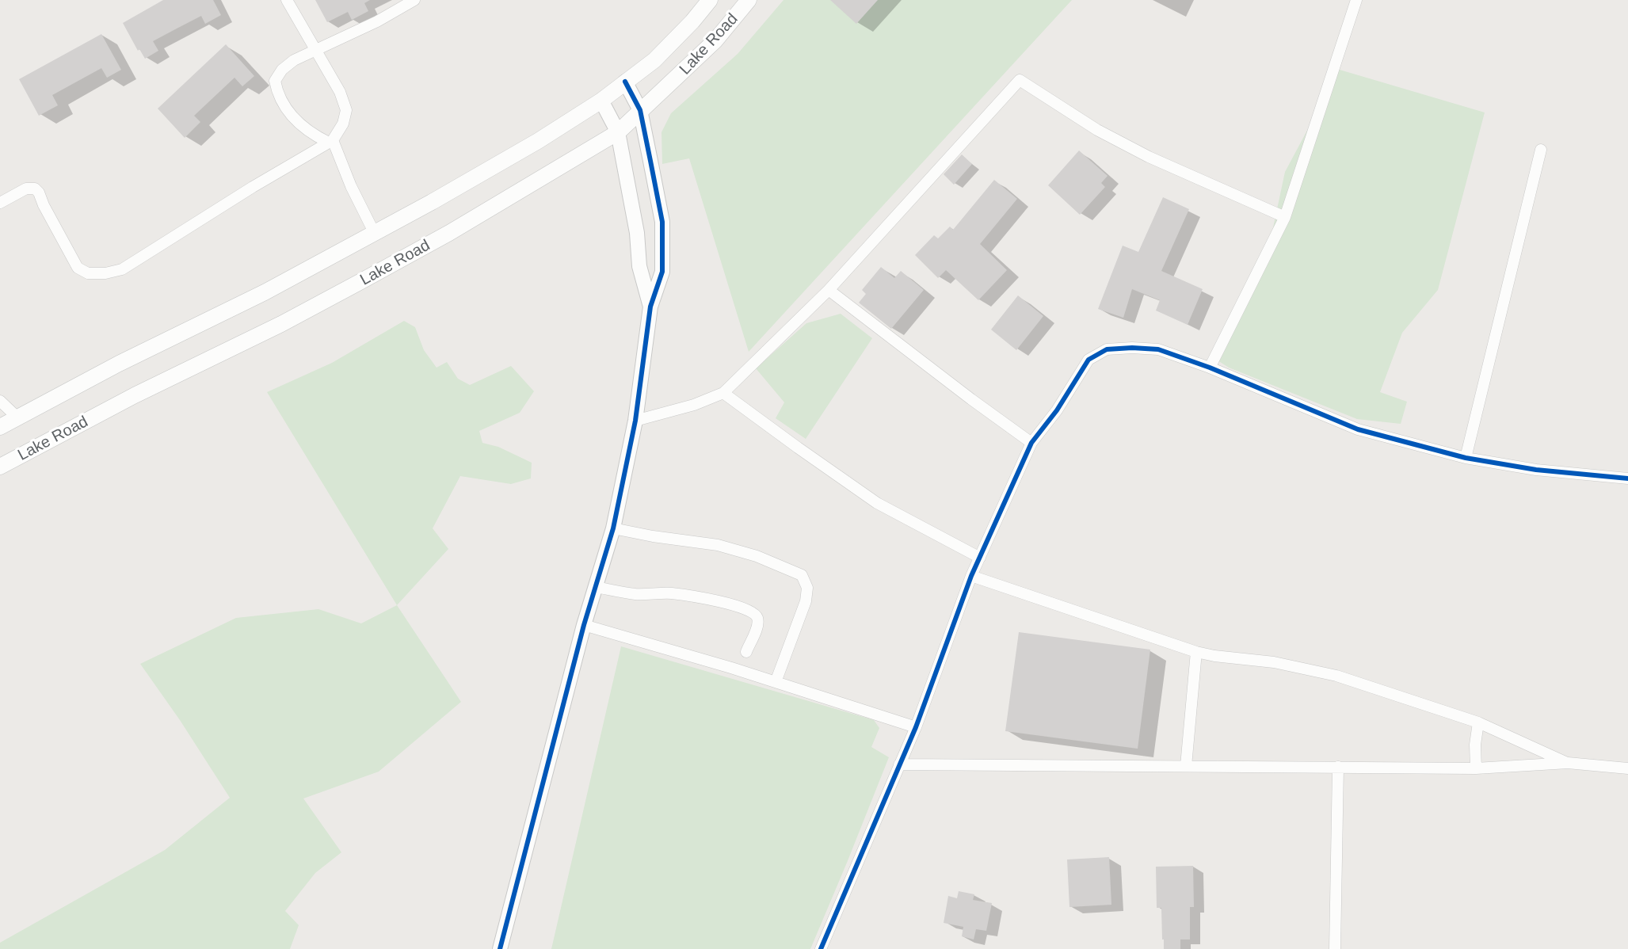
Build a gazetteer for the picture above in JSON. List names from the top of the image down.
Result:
{
  "streets": {
    "main road": ["Lake Road"]
  }
}
